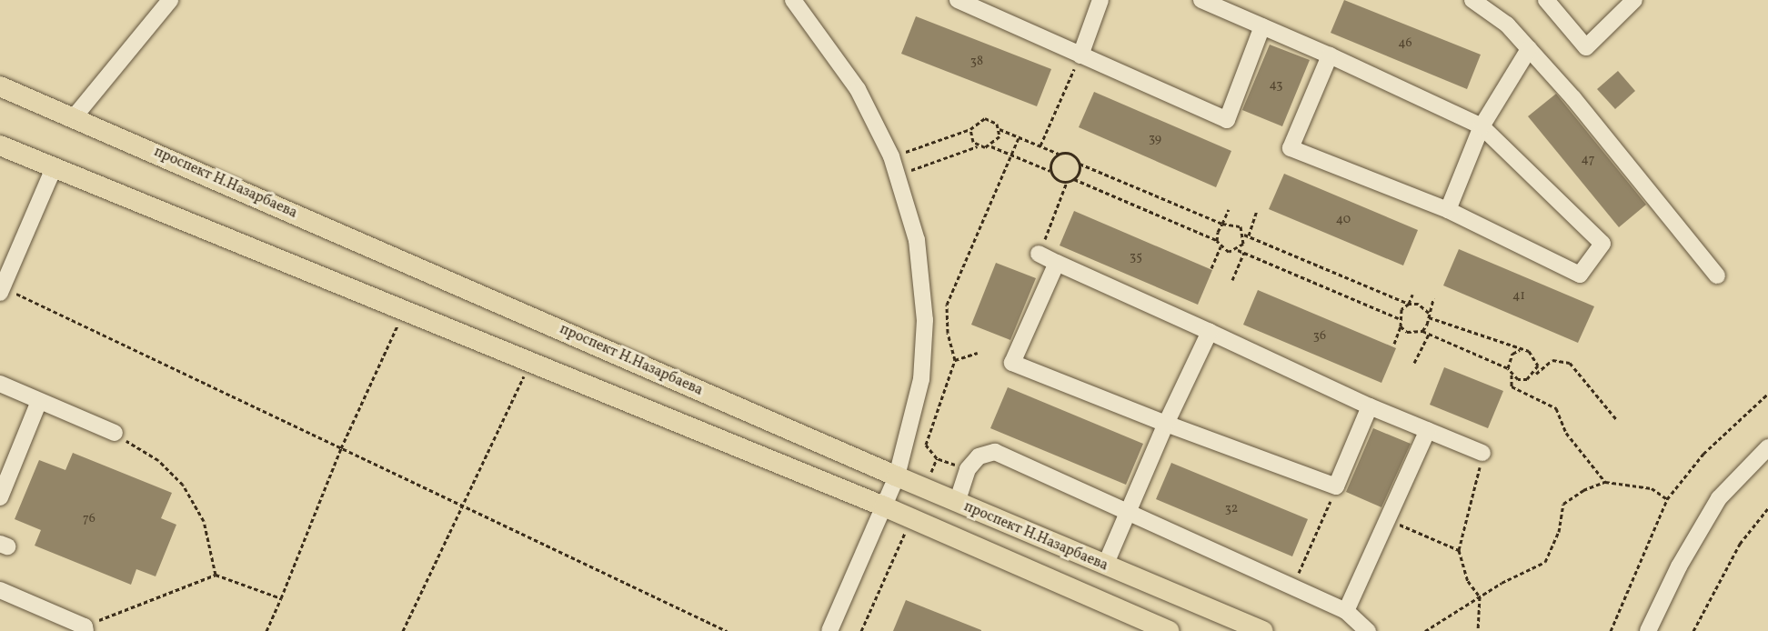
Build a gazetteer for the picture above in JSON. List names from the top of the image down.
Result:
{
  "streets": {
    "main road": ["проспект Н.Назарбаева"]
  },
  "house_numbers": [
    "46",
    "38",
    "43",
    "39",
    "47",
    "40",
    "35",
    "41",
    "36",
    "32",
    "76"
  ]
}
